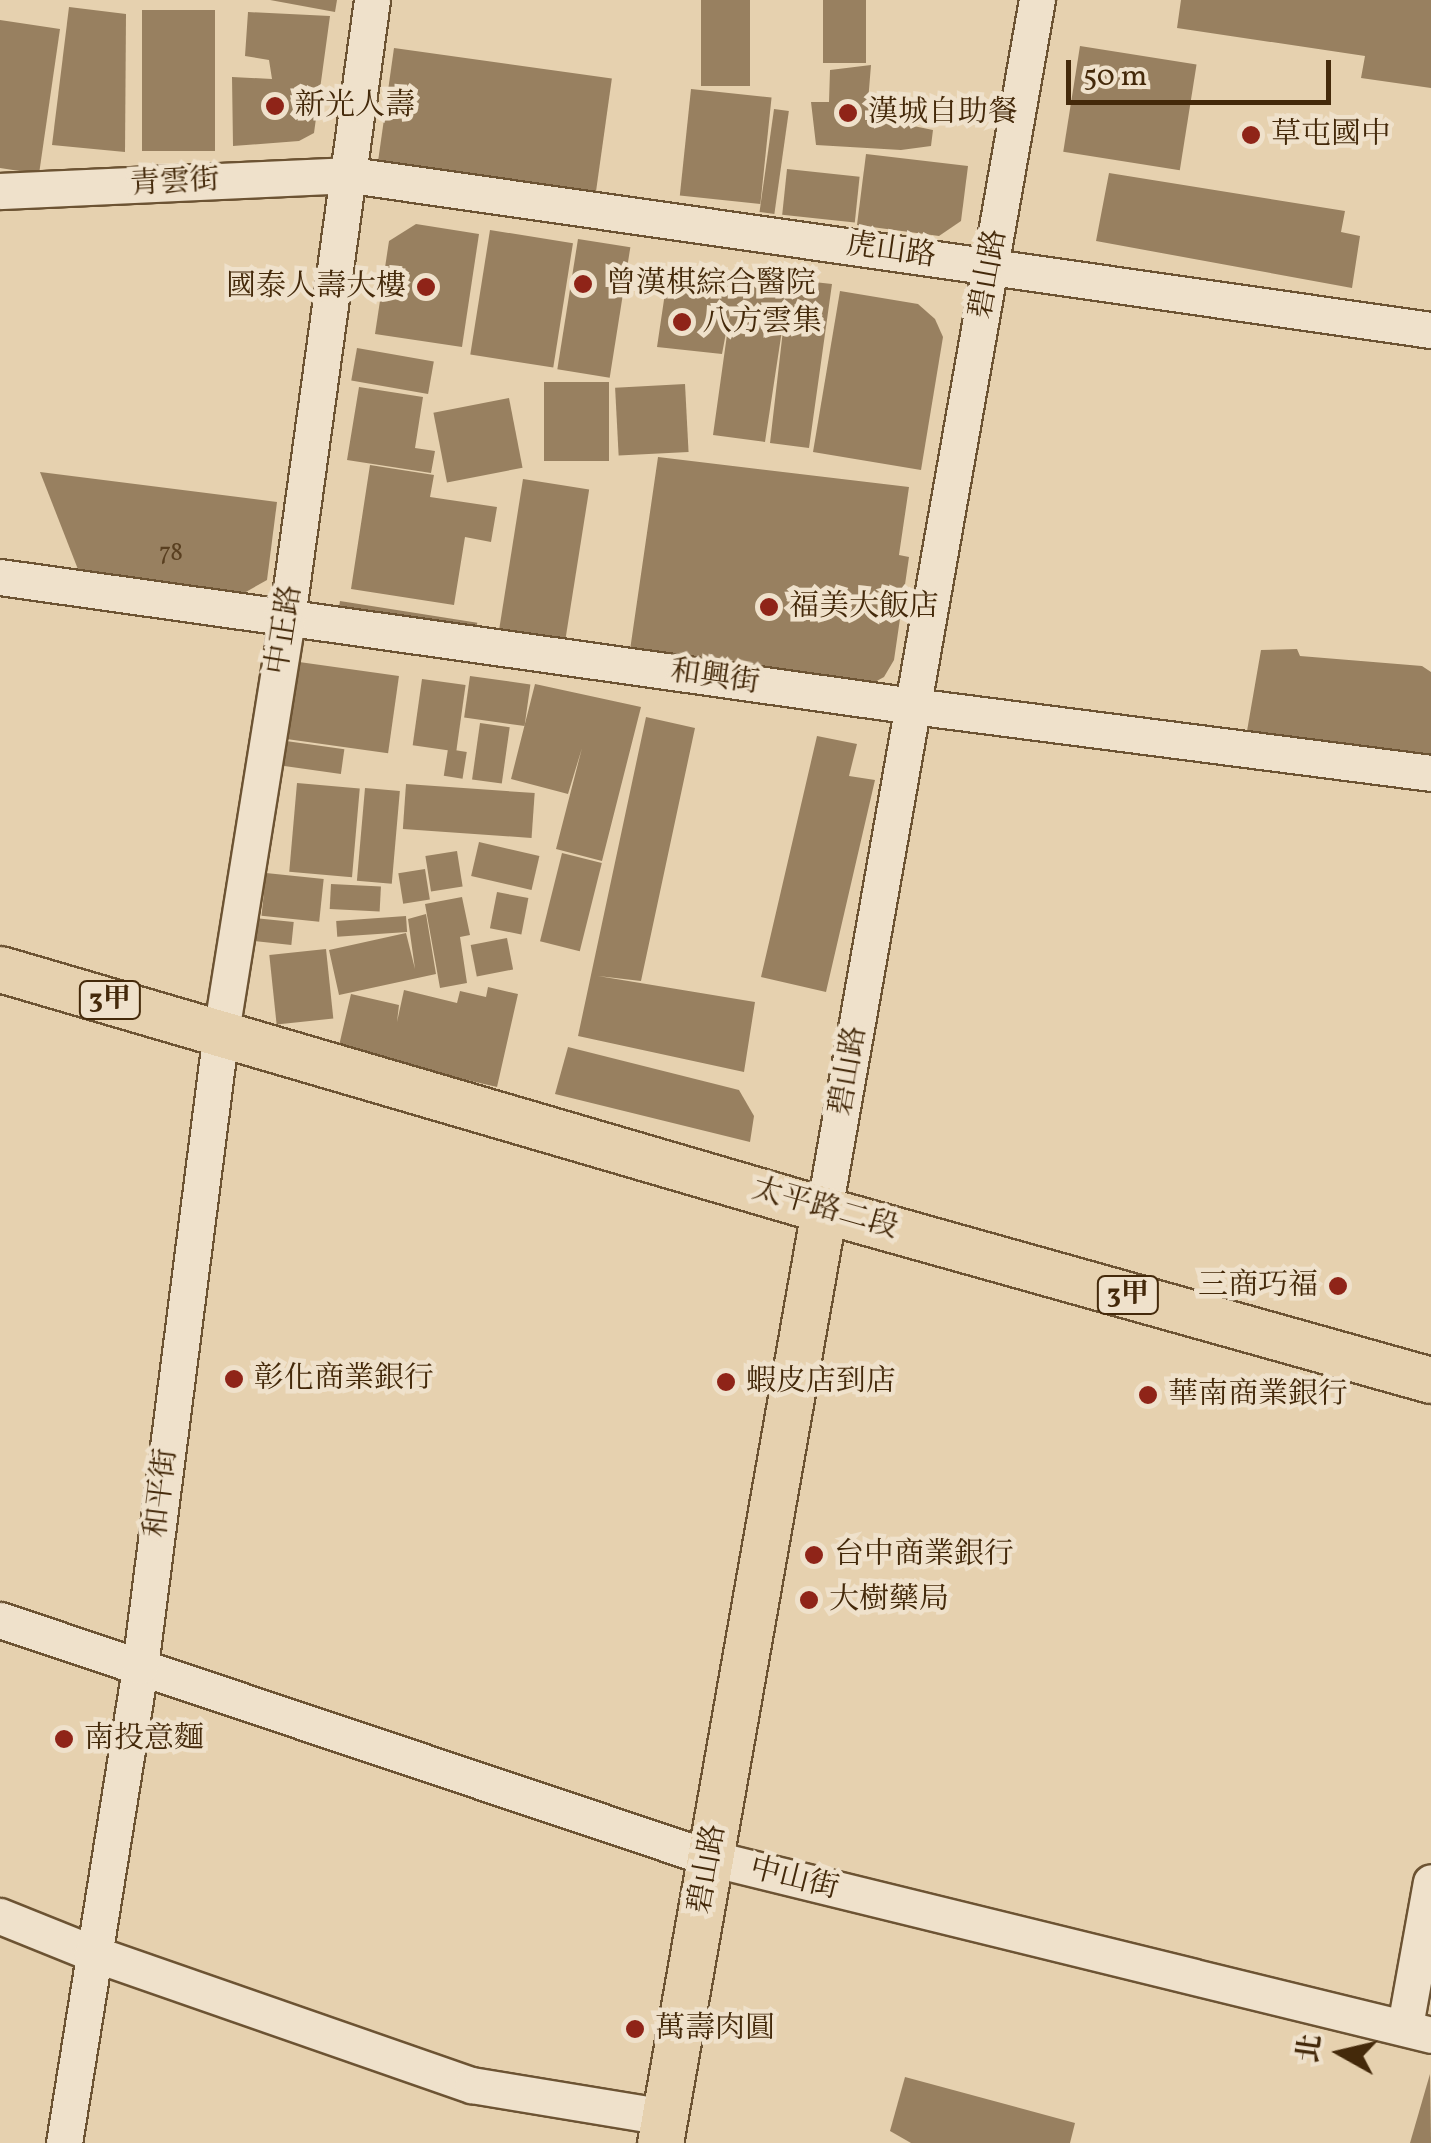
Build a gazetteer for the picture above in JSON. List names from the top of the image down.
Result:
{
  "streets": {
    "main road": ["碧山路", "3甲", "太平路二段"],
    "street": [
      "青雲街",
      "虎山路",
      "中正路",
      "和興街",
      "和平街",
      "中山街"
    ]
  },
  "crossings": [
    ["青雲街", "虎山路"],
    ["青雲街", "中正路"],
    ["虎山路", "碧山路"],
    ["虎山路", "中正路"],
    ["碧山路", "和興街"],
    ["碧山路", "太平路二段"],
    ["碧山路", "中山街"],
    ["中正路", "和興街"],
    ["中正路", "3甲"],
    ["中正路", "太平路二段"],
    ["中正路", "和平街"],
    ["3甲", "太平路二段"],
    ["3甲", "和平街"],
    ["太平路二段", "和平街"],
    ["和平街", "中山街"]
  ],
  "places": [
    "新光人壽",
    "漢城自助餐",
    "草屯國中",
    "曾漢棋綜合醫院",
    "國泰人壽大樓",
    "八方雲集",
    "福美大飯店",
    "三商巧福",
    "彰化商業銀行",
    "蝦皮店到店",
    "華南商業銀行",
    "台中商業銀行",
    "大樹藥局",
    "南投意麵",
    "萬壽肉圓"
  ],
  "house_numbers": ["78"],
  "scale_bar": "50 m",
  "north": "left"
}
